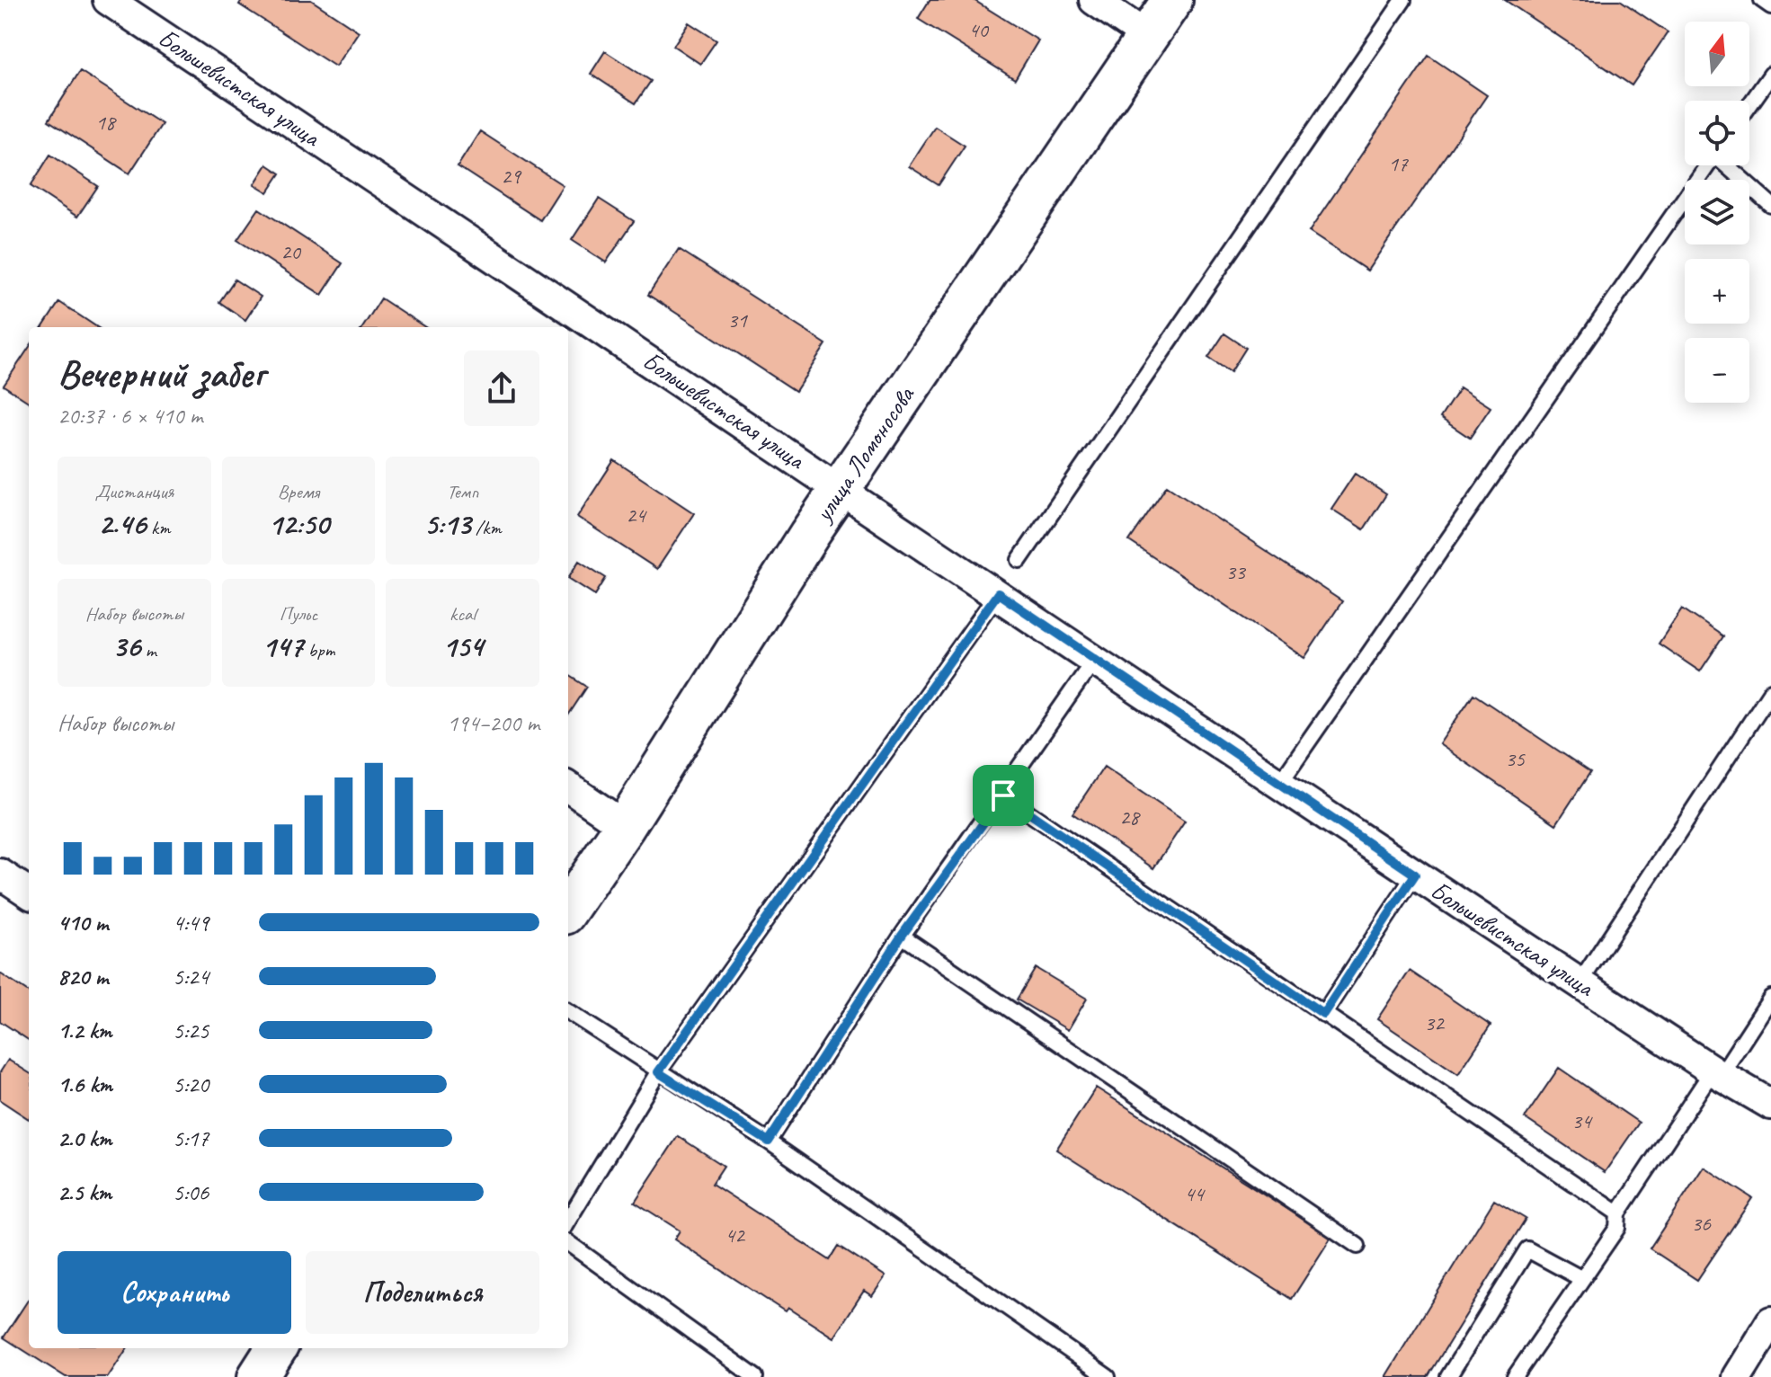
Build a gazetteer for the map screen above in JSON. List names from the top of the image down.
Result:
{
  "streets": {
    "main road": ["улица Ломоносова"],
    "street": ["Большевистская улица"]
  },
  "crossings": [
    ["Большевистская улица", "улица Ломоносова"]
  ],
  "house_numbers": [
    "40",
    "18",
    "17",
    "29",
    "20",
    "31",
    "24",
    "33",
    "35",
    "28",
    "32",
    "34",
    "44",
    "36",
    "42"
  ],
  "north": "top",
  "page": {
    "map_buttons": ["+", "−"],
    "heading": ["Вечерний забег", "20:37 · 6 × 410 m"],
    "stats": [
      ["Дистанция", "2.46 km"],
      ["Время", "12:50"],
      ["Темп", "5:13 /km"],
      ["Набор высоты", "36 m"],
      ["Пульс", "147 bpm"],
      ["kcal", "154"]
    ],
    "chart": ["Набор высоты", "194–200 m"],
    "list": [
      {
        "name": "410 m",
        "note": "4:49"
      },
      {
        "name": "820 m",
        "note": "5:24"
      },
      {
        "name": "1.2 km",
        "note": "5:25"
      },
      {
        "name": "1.6 km",
        "note": "5:20"
      },
      {
        "name": "2.0 km",
        "note": "5:17"
      },
      {
        "name": "2.5 km",
        "note": "5:06"
      }
    ],
    "buttons": ["Сохранить", "Поделиться"]
  }
}
